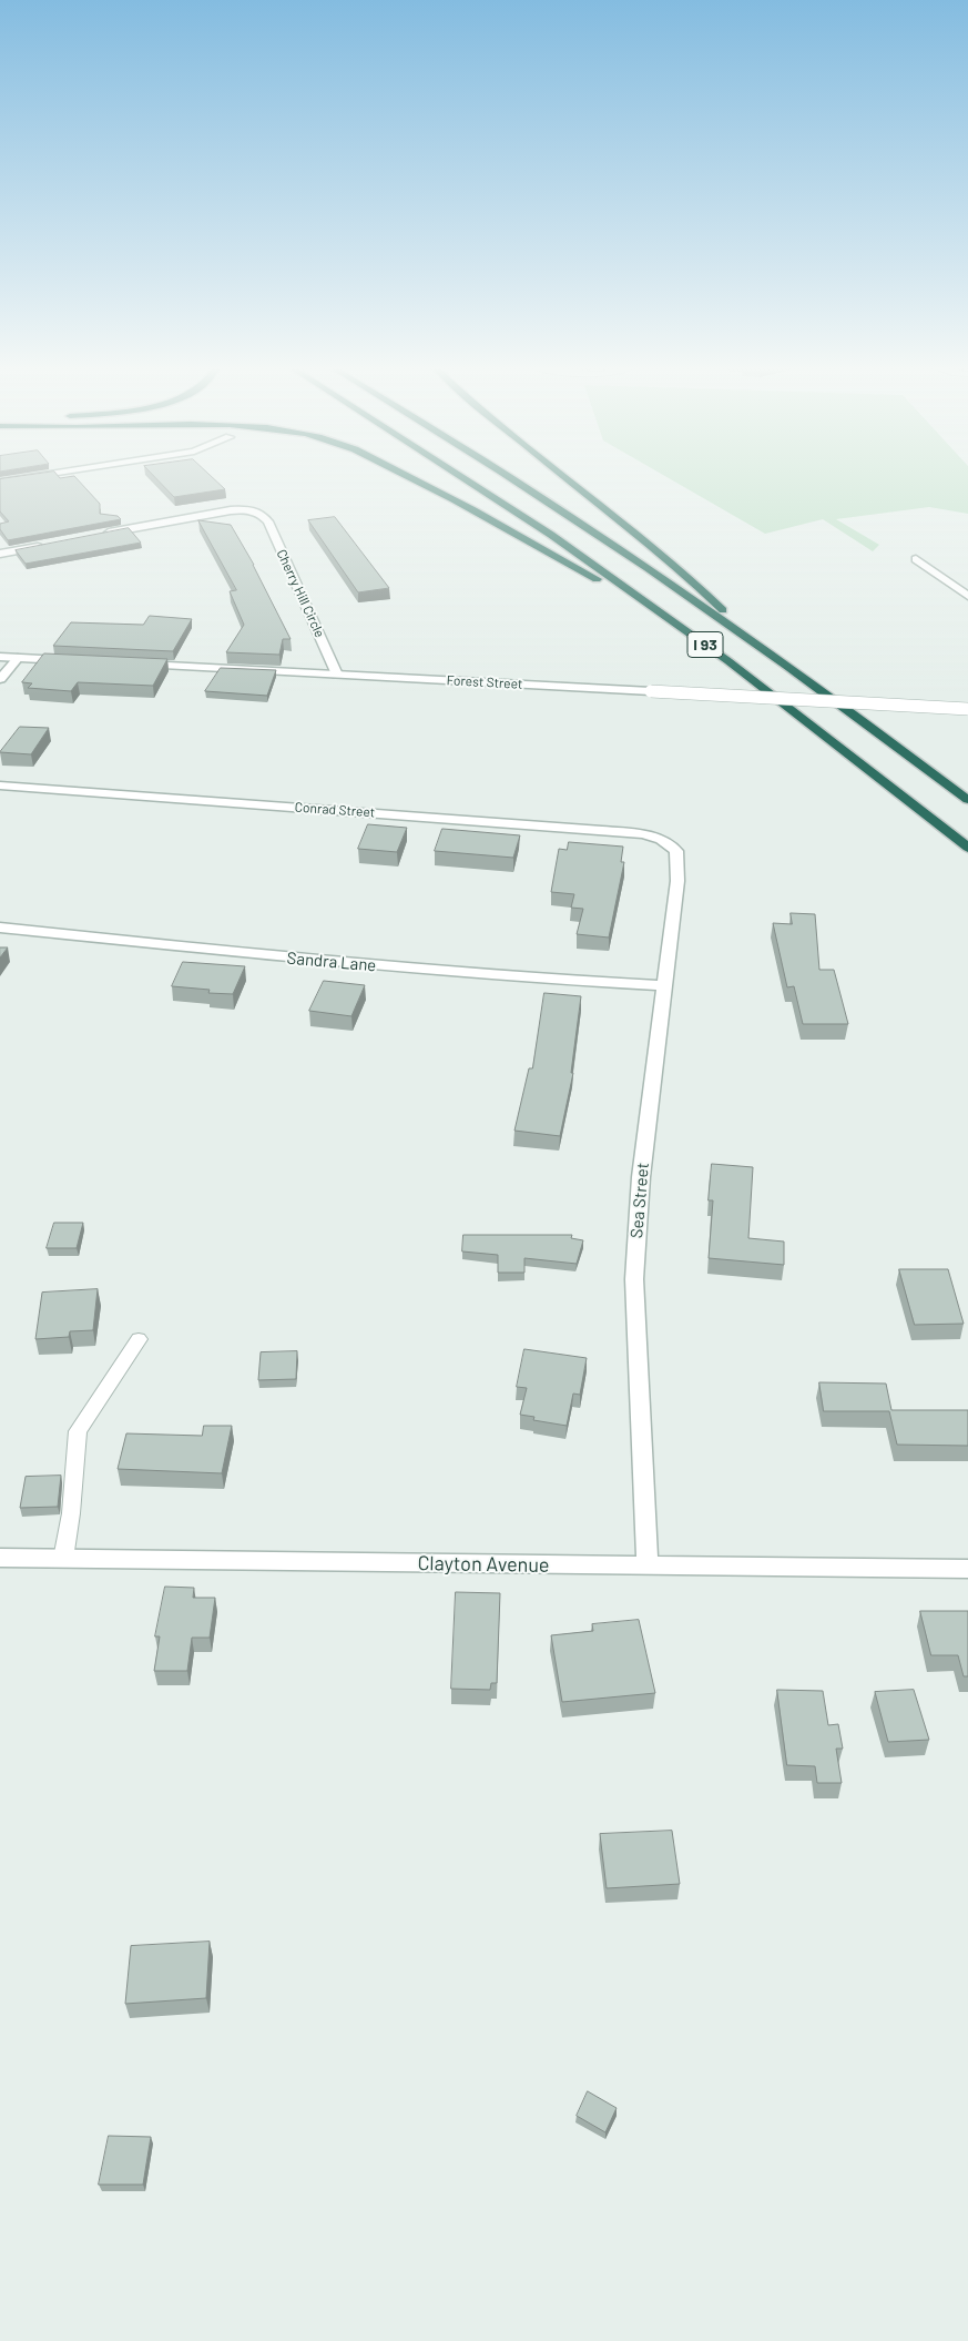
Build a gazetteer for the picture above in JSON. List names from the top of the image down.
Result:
{
  "streets": {
    "highway": ["I 93"],
    "street": [
      "Cherry Hill Circle",
      "Forest Street",
      "Conrad Street",
      "Sandra Lane",
      "Sea Street",
      "Clayton Avenue"
    ]
  },
  "crossings": [
    ["Cherry Hill Circle", "Forest Street"],
    ["Conrad Street", "Sea Street"],
    ["Sandra Lane", "Sea Street"],
    ["Sea Street", "Clayton Avenue"]
  ]
}
